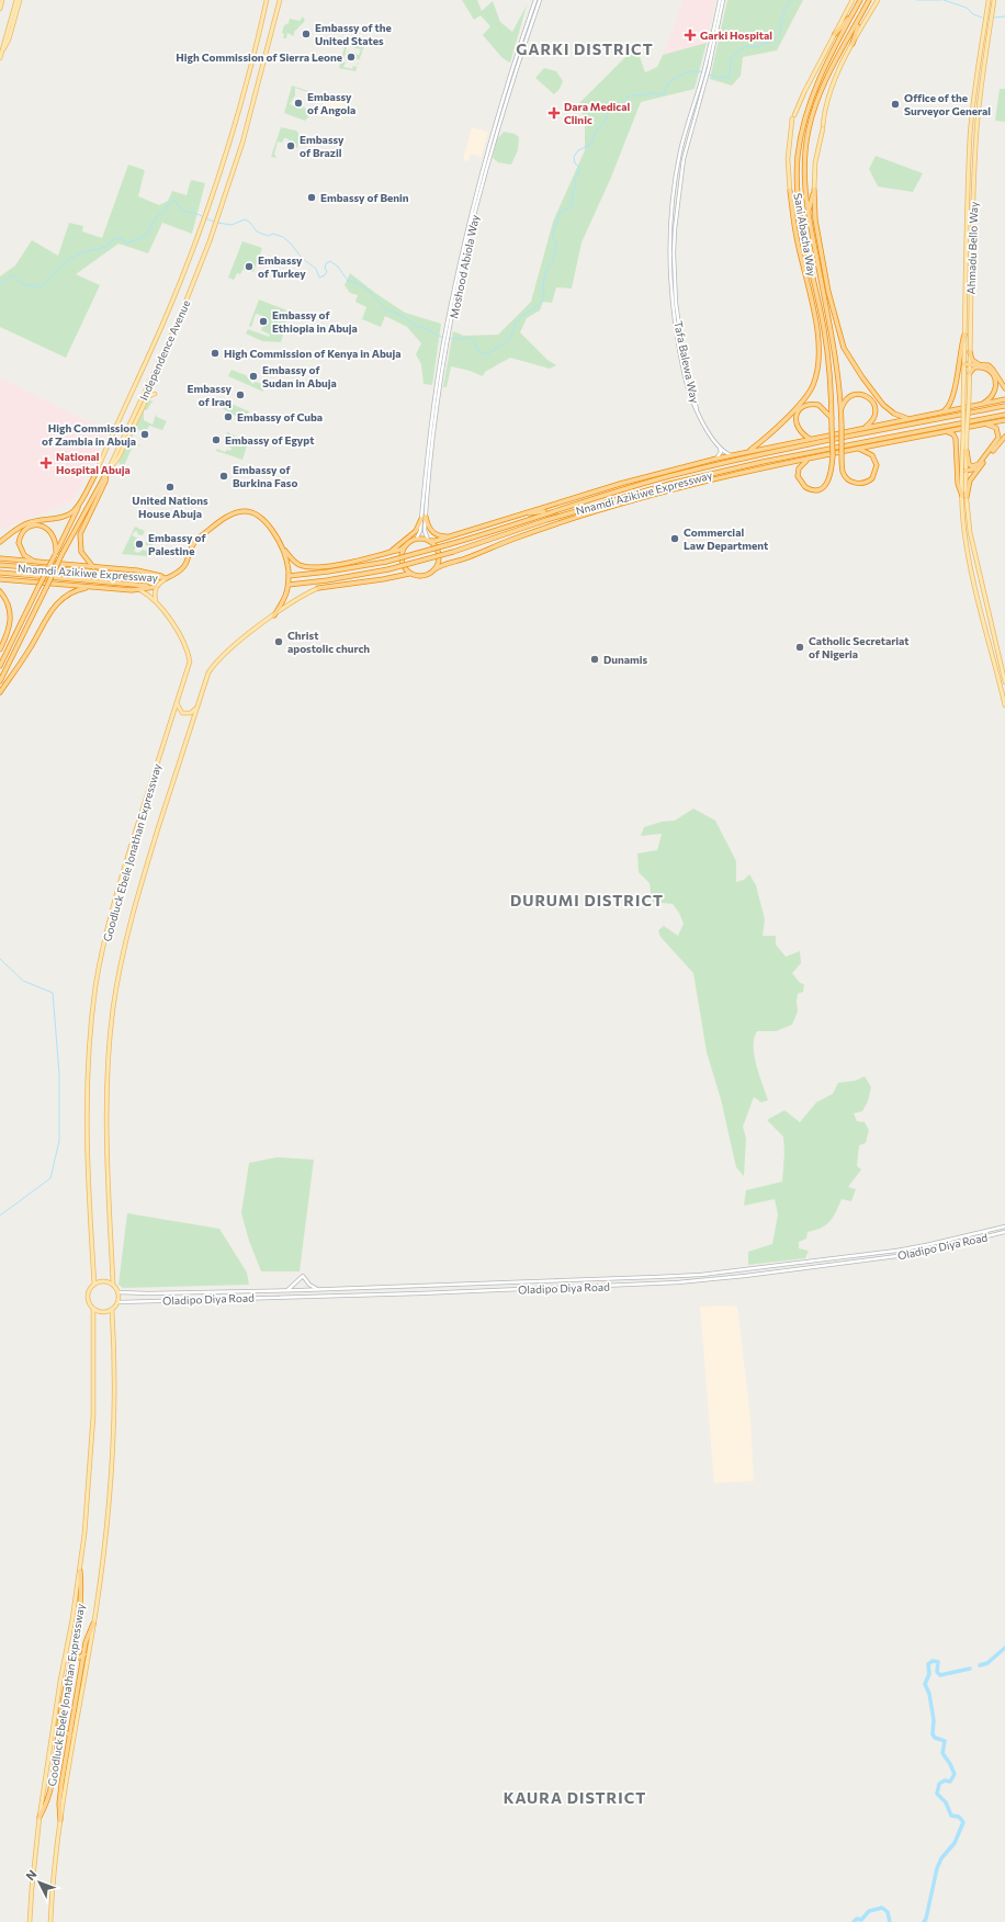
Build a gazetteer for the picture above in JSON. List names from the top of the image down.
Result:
{
  "streets": {
    "highway": [
      "Sani Abacha Way",
      "Independence Avenue",
      "Nnamdi Azikiwe Expressway",
      "Goodluck Ebele Jonathan Expressway"
    ],
    "main road": [
      "Ahmadu Bello Way",
      "Moshood Abiola Way",
      "Tafa Balewa Way",
      "Oladipo Diya Road"
    ]
  },
  "crossings": [
    ["Sani Abacha Way", "Nnamdi Azikiwe Expressway"],
    ["Moshood Abiola Way", "Nnamdi Azikiwe Expressway"],
    ["Goodluck Ebele Jonathan Expressway", "Oladipo Diya Road"]
  ],
  "districts": ["GARKI DISTRICT", "DURUMI DISTRICT", "KAURA DISTRICT"],
  "places": {
    "other": [
      "Embassy of the United States",
      "High Commission of Sierra Leone",
      "Embassy of Angola",
      "Office of the Surveyor General",
      "Embassy of Brazil",
      "Embassy of Benin",
      "Embassy of Turkey",
      "Embassy of Ethiopia in Abuja",
      "High Commission of Kenya in Abuja",
      "Embassy of Sudan in Abuja",
      "Embassy of Iraq",
      "Embassy of Cuba",
      "High Commission of Zambia in Abuja",
      "Embassy of Egypt",
      "Embassy of Burkina Faso",
      "United Nations House Abuja",
      "Commercial Law Department",
      "Embassy of Palestine",
      "Christ apostolic church",
      "Catholic Secretariat of Nigeria",
      "Dunamis"
    ],
    "health": ["Garki Hospital", "Dara Medical Clinic", "National Hospital Abuja"]
  },
  "north": "top left"
}
